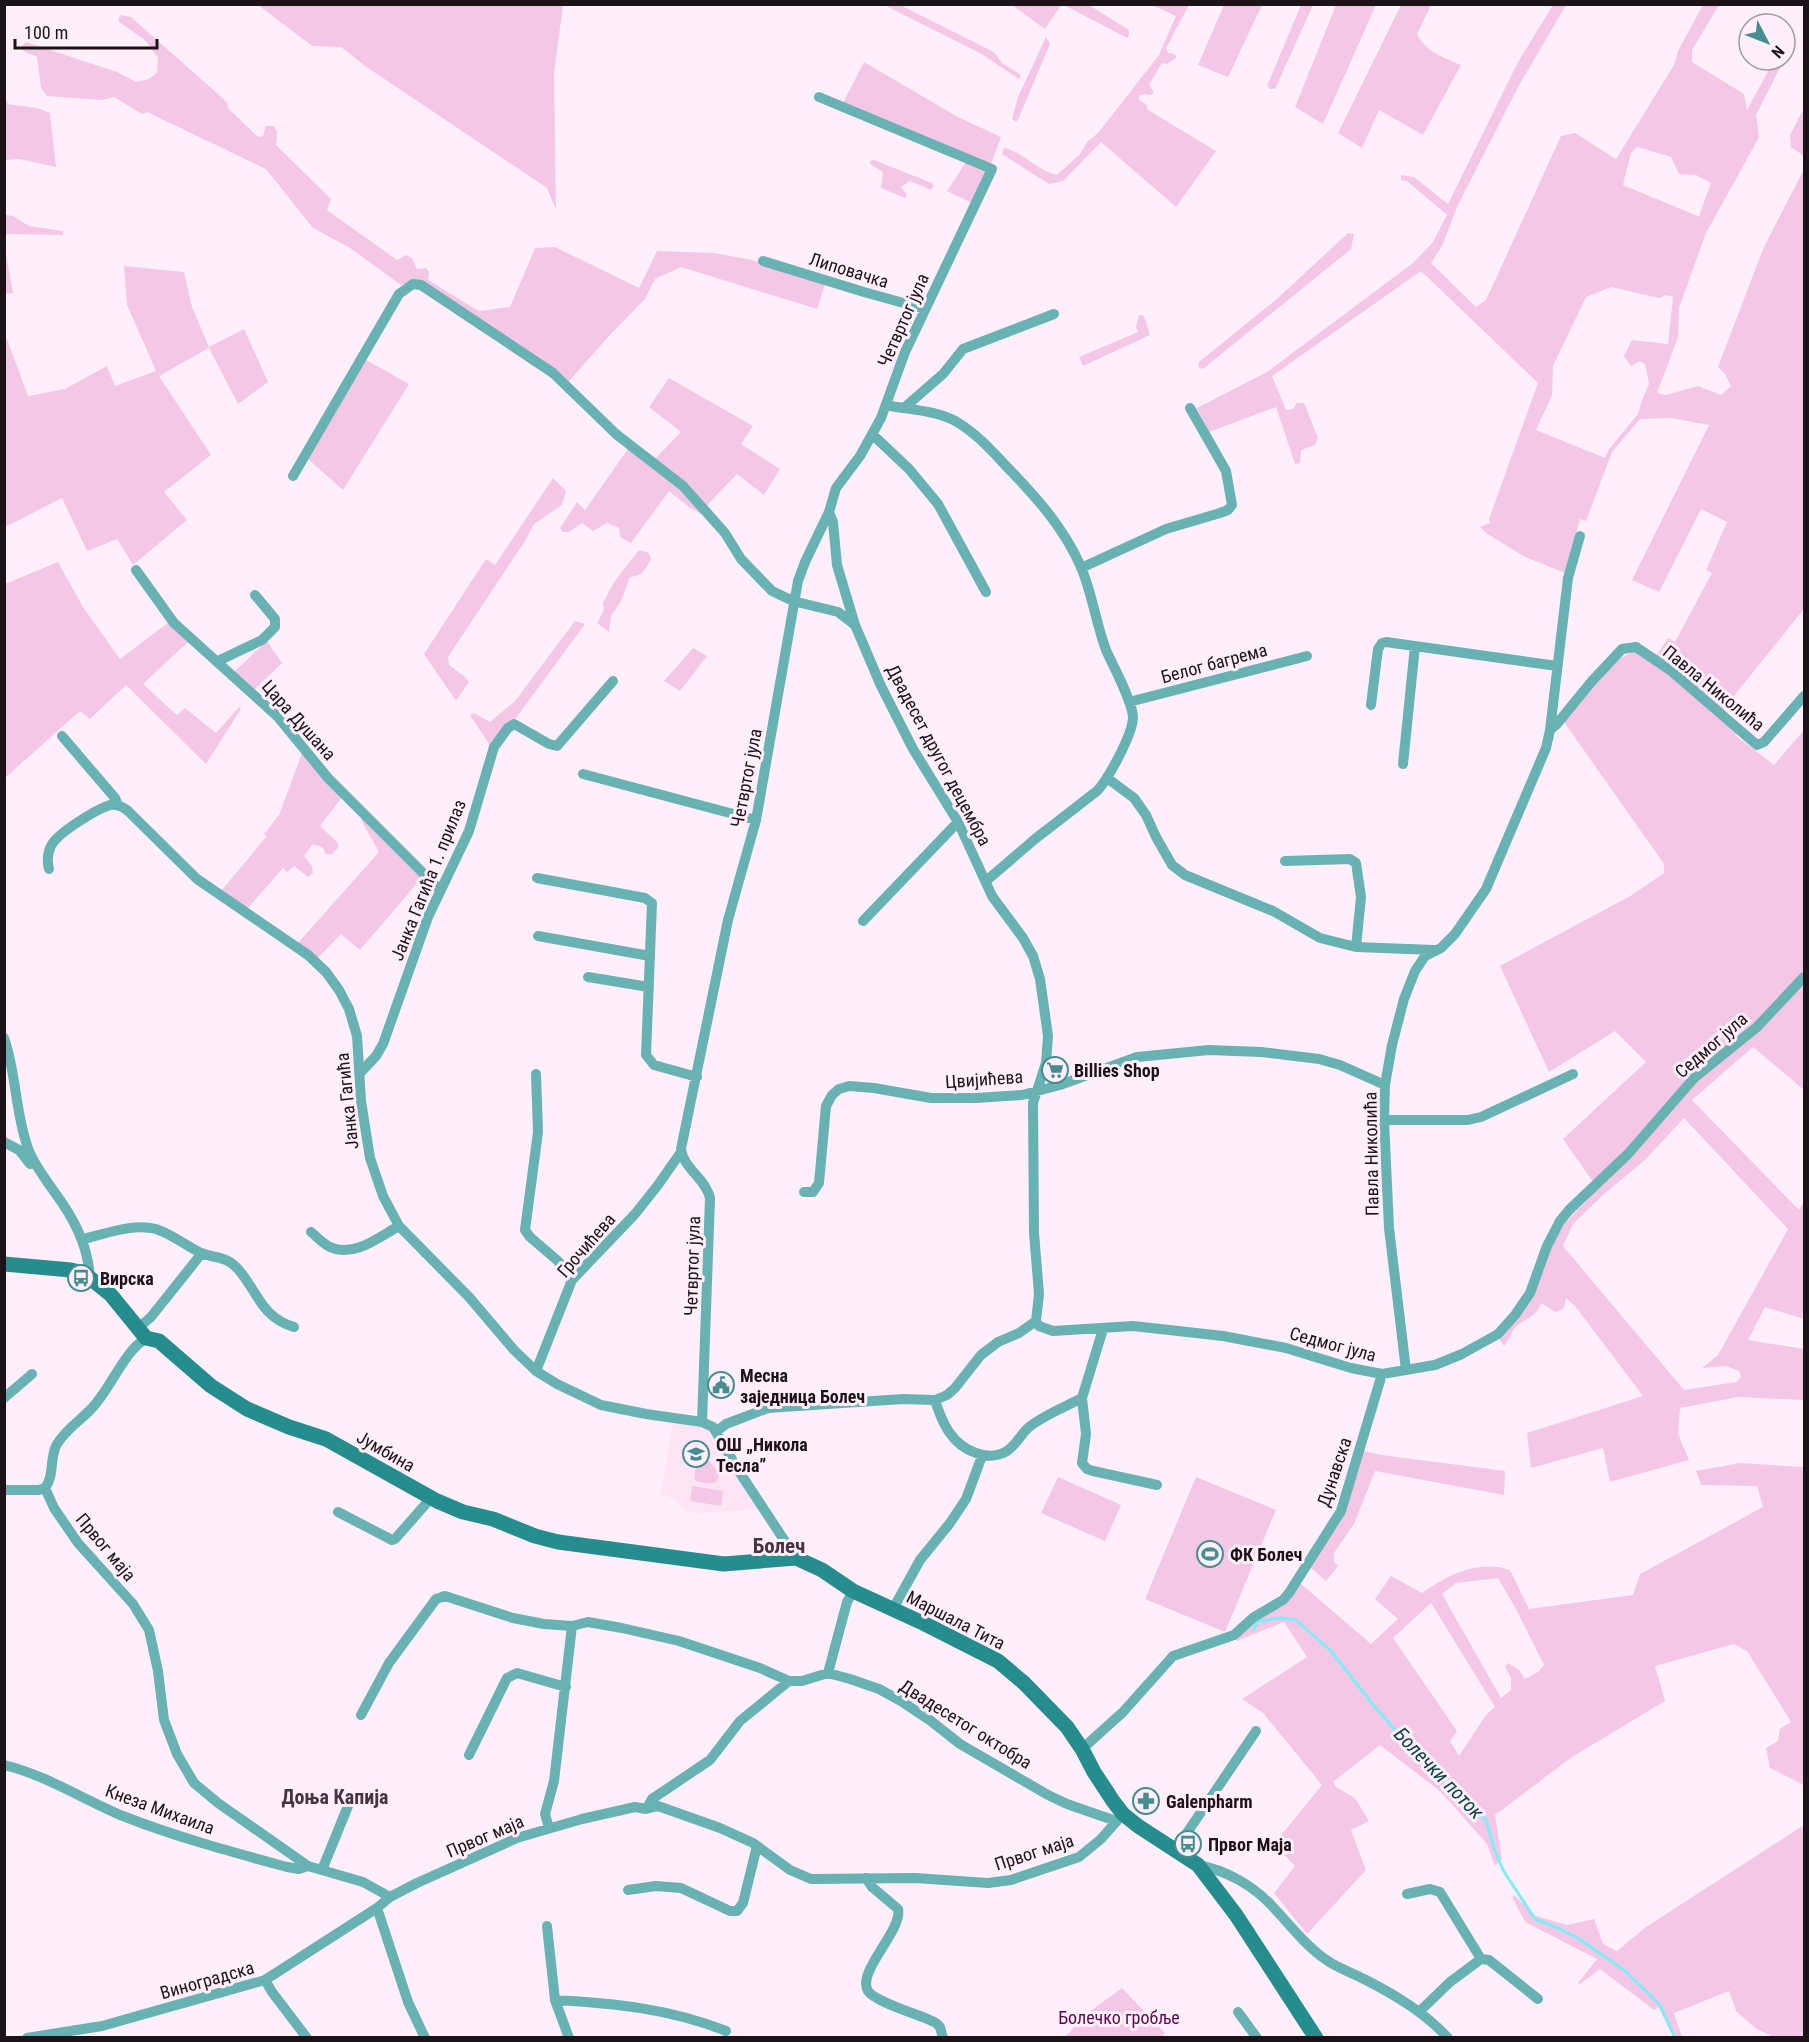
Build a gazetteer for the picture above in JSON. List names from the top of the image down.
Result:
{
  "streets": {
    "street": [
      "Липовачка",
      "Четвртог јула",
      "Белог багрема",
      "Павла Николића",
      "Цара Душана",
      "Двадесет другог децембра",
      "Јанка Гагића 1. прилаз",
      "Седмог јула",
      "Цвијићева",
      "Јанка Гагића",
      "Грочићева",
      "Јумбина",
      "Дунавска",
      "Првог маја",
      "Маршала Тита",
      "Двадесетог октобра",
      "Кнеза Михаила",
      "Виноградска"
    ]
  },
  "crossings": [
    ["Липовачка", "Четвртог јула"],
    ["Четвртог јула", "Двадесет другог децембра"],
    ["Четвртог јула", "Јанка Гагића"],
    ["Четвртог јула", "Грочићева"],
    ["Павла Николића", "Седмог јула"],
    ["Павла Николића", "Цвијићева"],
    ["Цара Душана", "Јанка Гагића 1. прилаз"],
    ["Двадесет другог децембра", "Седмог јула"],
    ["Двадесет другог децембра", "Цвијићева"],
    ["Јанка Гагића 1. прилаз", "Јанка Гагића"],
    ["Седмог јула", "Дунавска"],
    ["Јанка Гагића", "Грочићева"],
    ["Јумбина", "Маршала Тита"],
    ["Дунавска", "Маршала Тита"],
    ["Првог маја", "Маршала Тита"],
    ["Првог маја", "Двадесетог октобра"],
    ["Првог маја", "Кнеза Михаила"],
    ["Првог маја", "Виноградска"],
    ["Маршала Тита", "Двадесетог октобра"]
  ],
  "districts": ["Болеч", "Доња Капија"],
  "water": ["Болечки поток"],
  "parks": ["Болечко гробље"],
  "places": {
    "supermarket": ["Billies Shop"],
    "bus stop": ["Вирска", "Првог Маја"],
    "public building": ["Месна заједница Болеч"],
    "school or university": ["ОШ „Никола Тесла”"],
    "sports": ["ФК Болеч"],
    "pharmacy": ["Galenpharm"]
  },
  "scale_bar": "100 m",
  "north": "bottom right"
}
